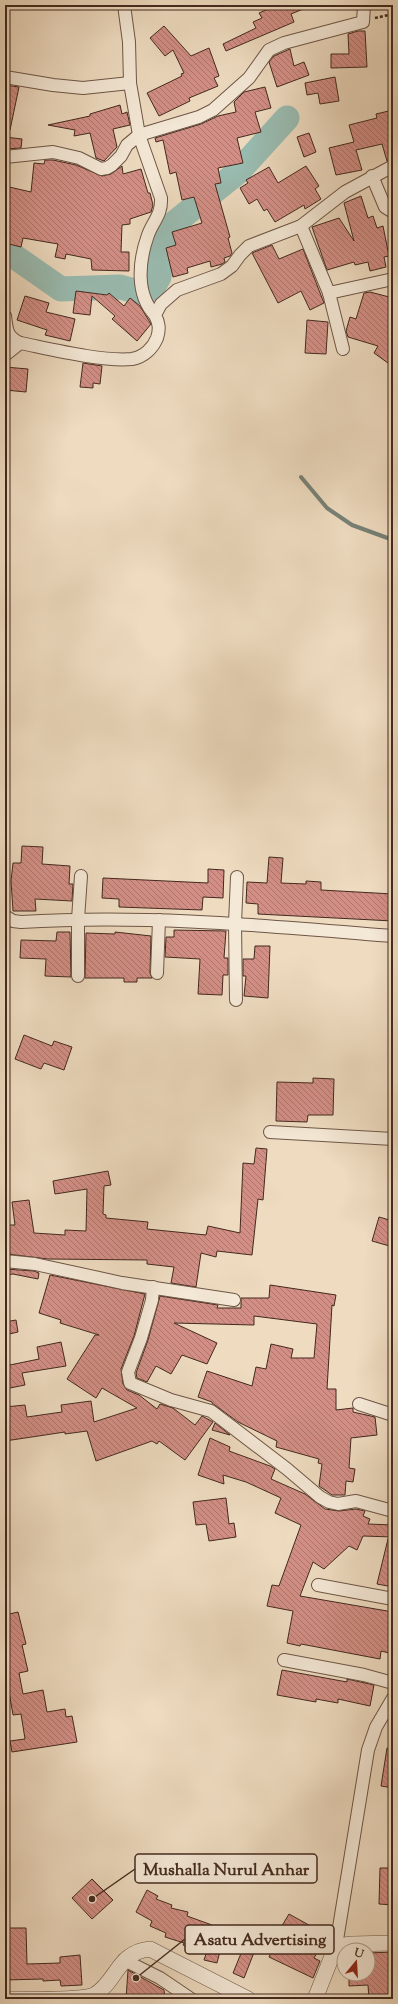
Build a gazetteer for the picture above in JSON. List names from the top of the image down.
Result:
{
  "places": ["Mushalla Nurul Anhar", "Asatu Advertising"],
  "north": "top"
}
